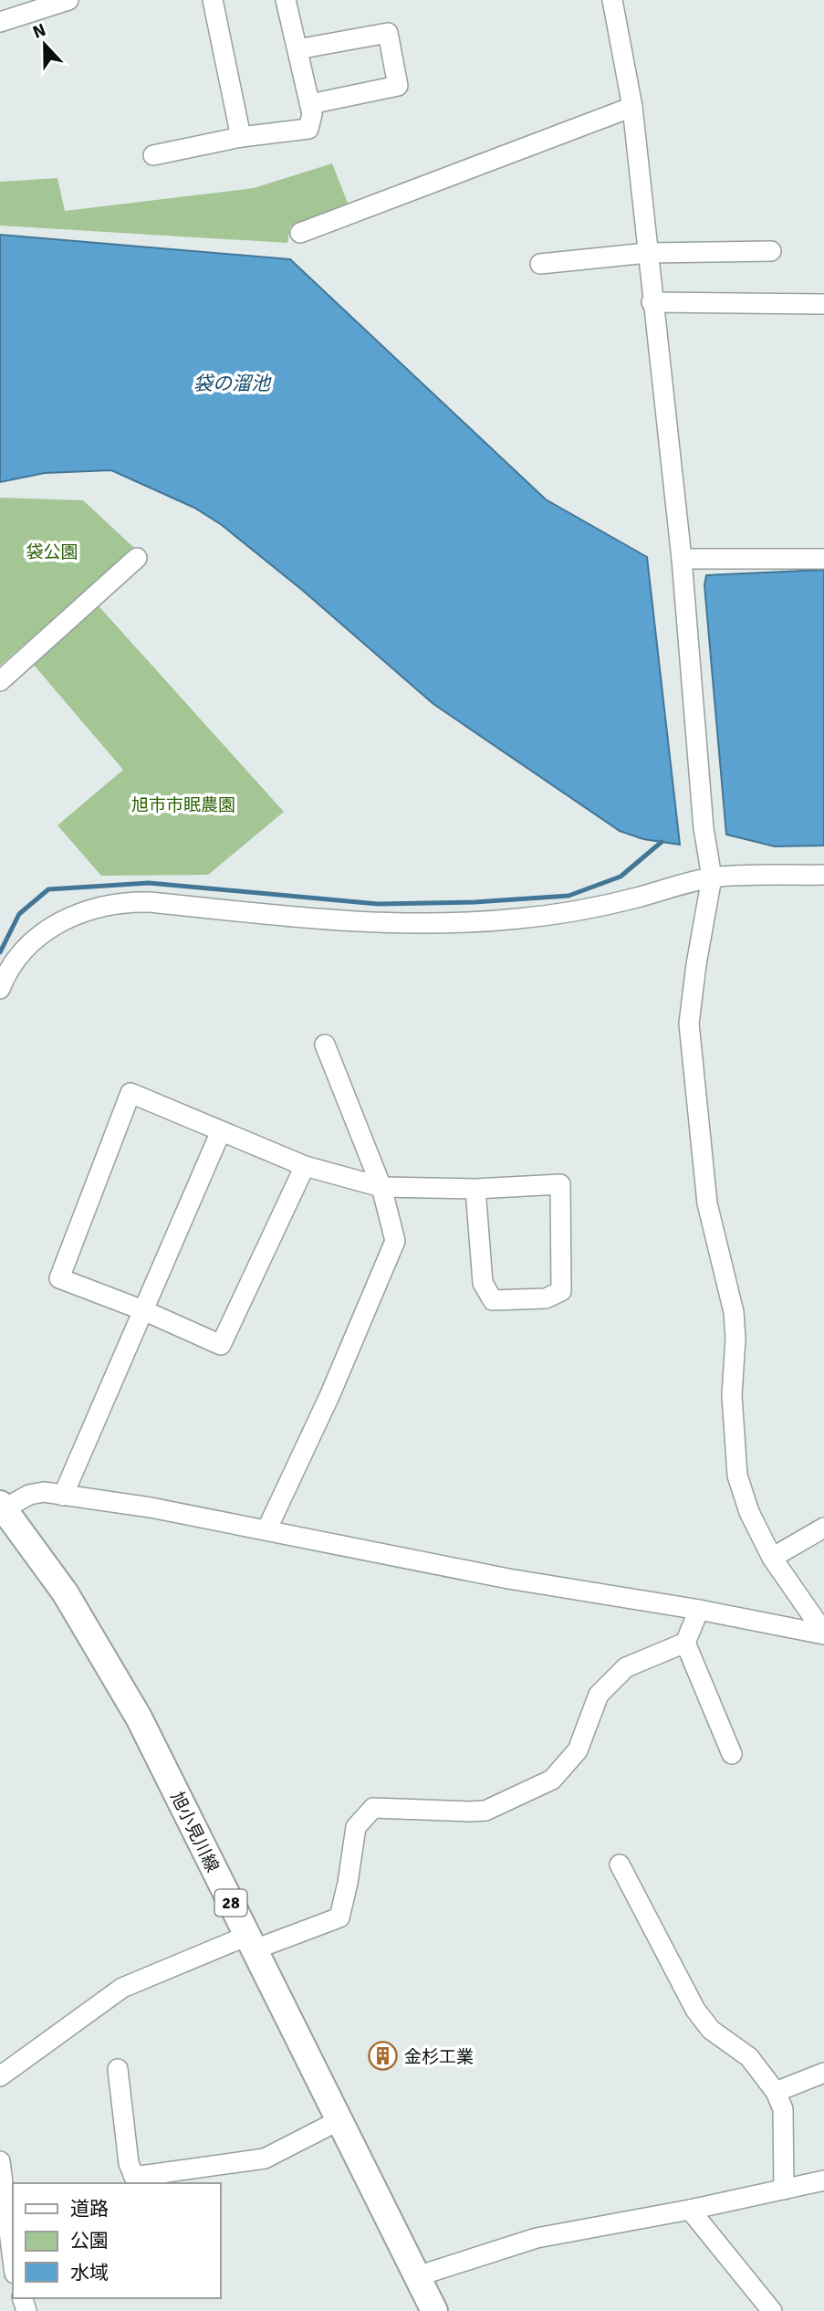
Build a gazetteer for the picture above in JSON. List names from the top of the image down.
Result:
{
  "streets": {
    "main road": ["旭小見川線", "28"]
  },
  "water": ["袋の溜池"],
  "parks": ["袋公園", "旭市市眠農園"],
  "places": {
    "building": ["金杉工業"]
  },
  "legend": ["道路", "公園", "水域"],
  "north": "top"
}
